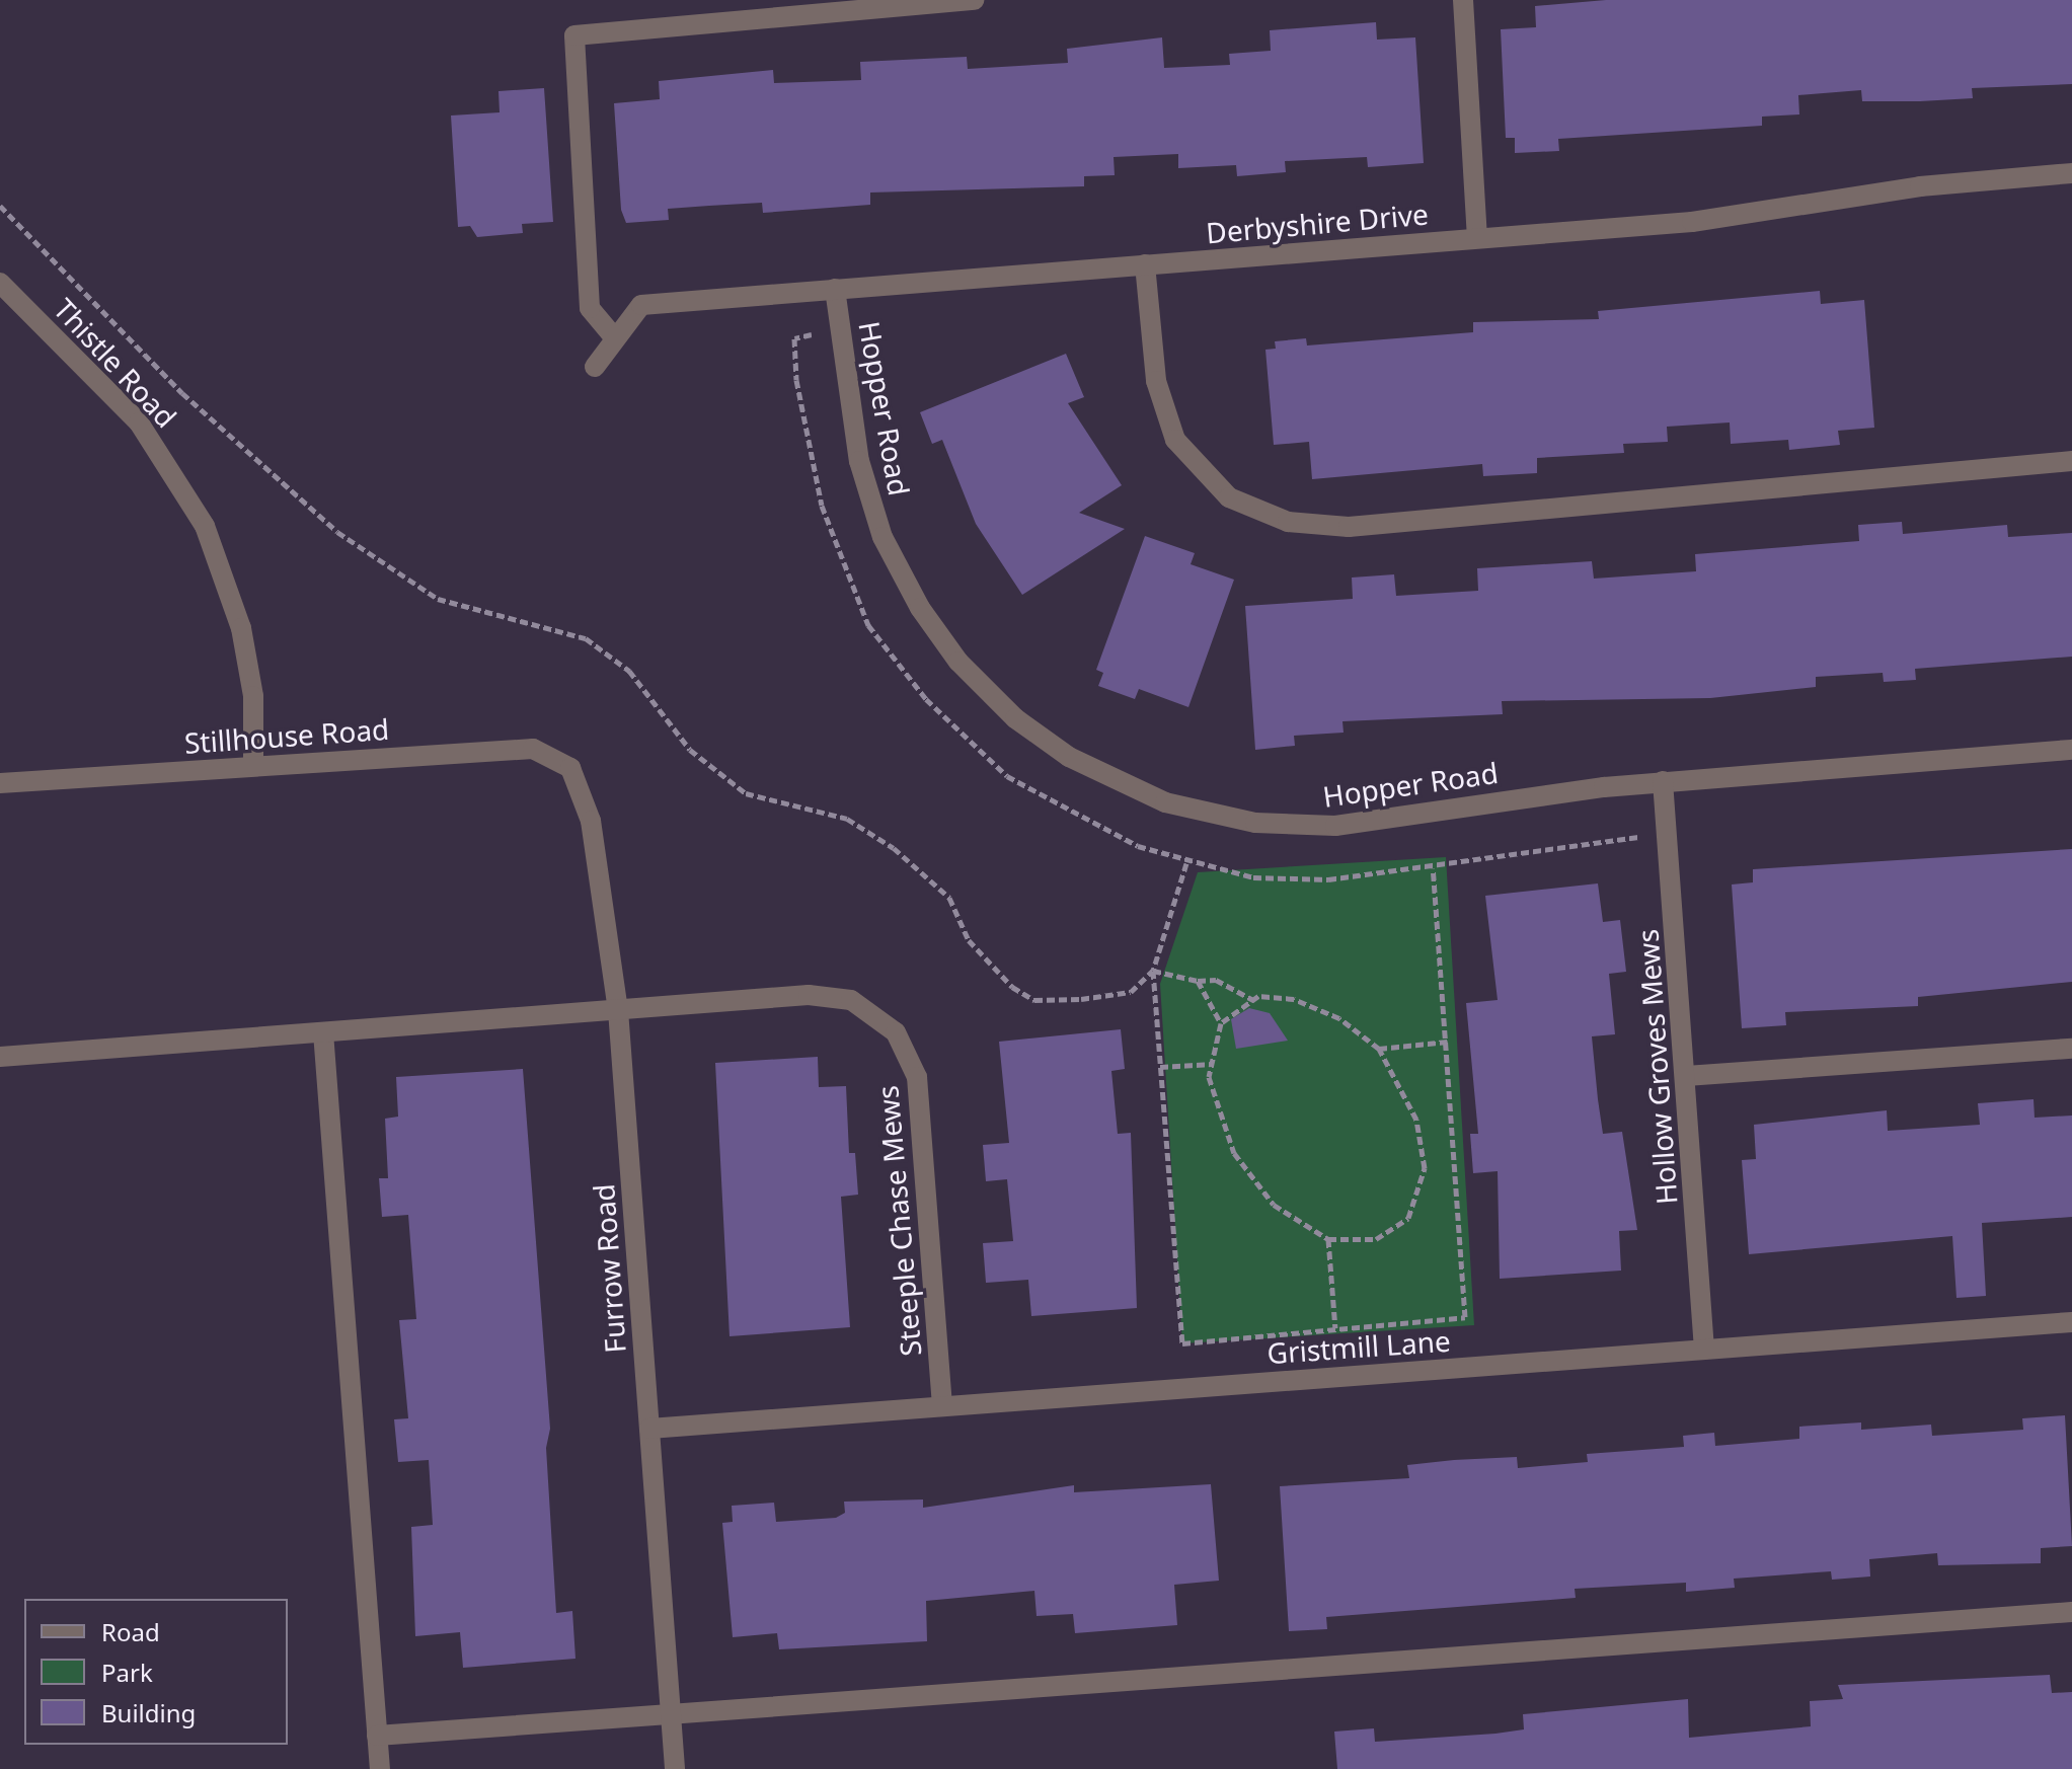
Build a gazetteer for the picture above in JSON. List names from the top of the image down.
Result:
{
  "streets": {
    "street": [
      "Derbyshire Drive",
      "Thistle Road",
      "Hopper Road",
      "Stillhouse Road",
      "Hollow Groves Mews",
      "Steeple Chase Mews",
      "Furrow Road",
      "Gristmill Lane"
    ]
  },
  "crossings": [
    ["Derbyshire Drive", "Hopper Road"],
    ["Thistle Road", "Stillhouse Road"],
    ["Hopper Road", "Hollow Groves Mews"],
    ["Stillhouse Road", "Furrow Road"],
    ["Hollow Groves Mews", "Gristmill Lane"],
    ["Steeple Chase Mews", "Furrow Road"],
    ["Steeple Chase Mews", "Gristmill Lane"],
    ["Furrow Road", "Gristmill Lane"]
  ],
  "legend": ["Road", "Park", "Building"]
}
